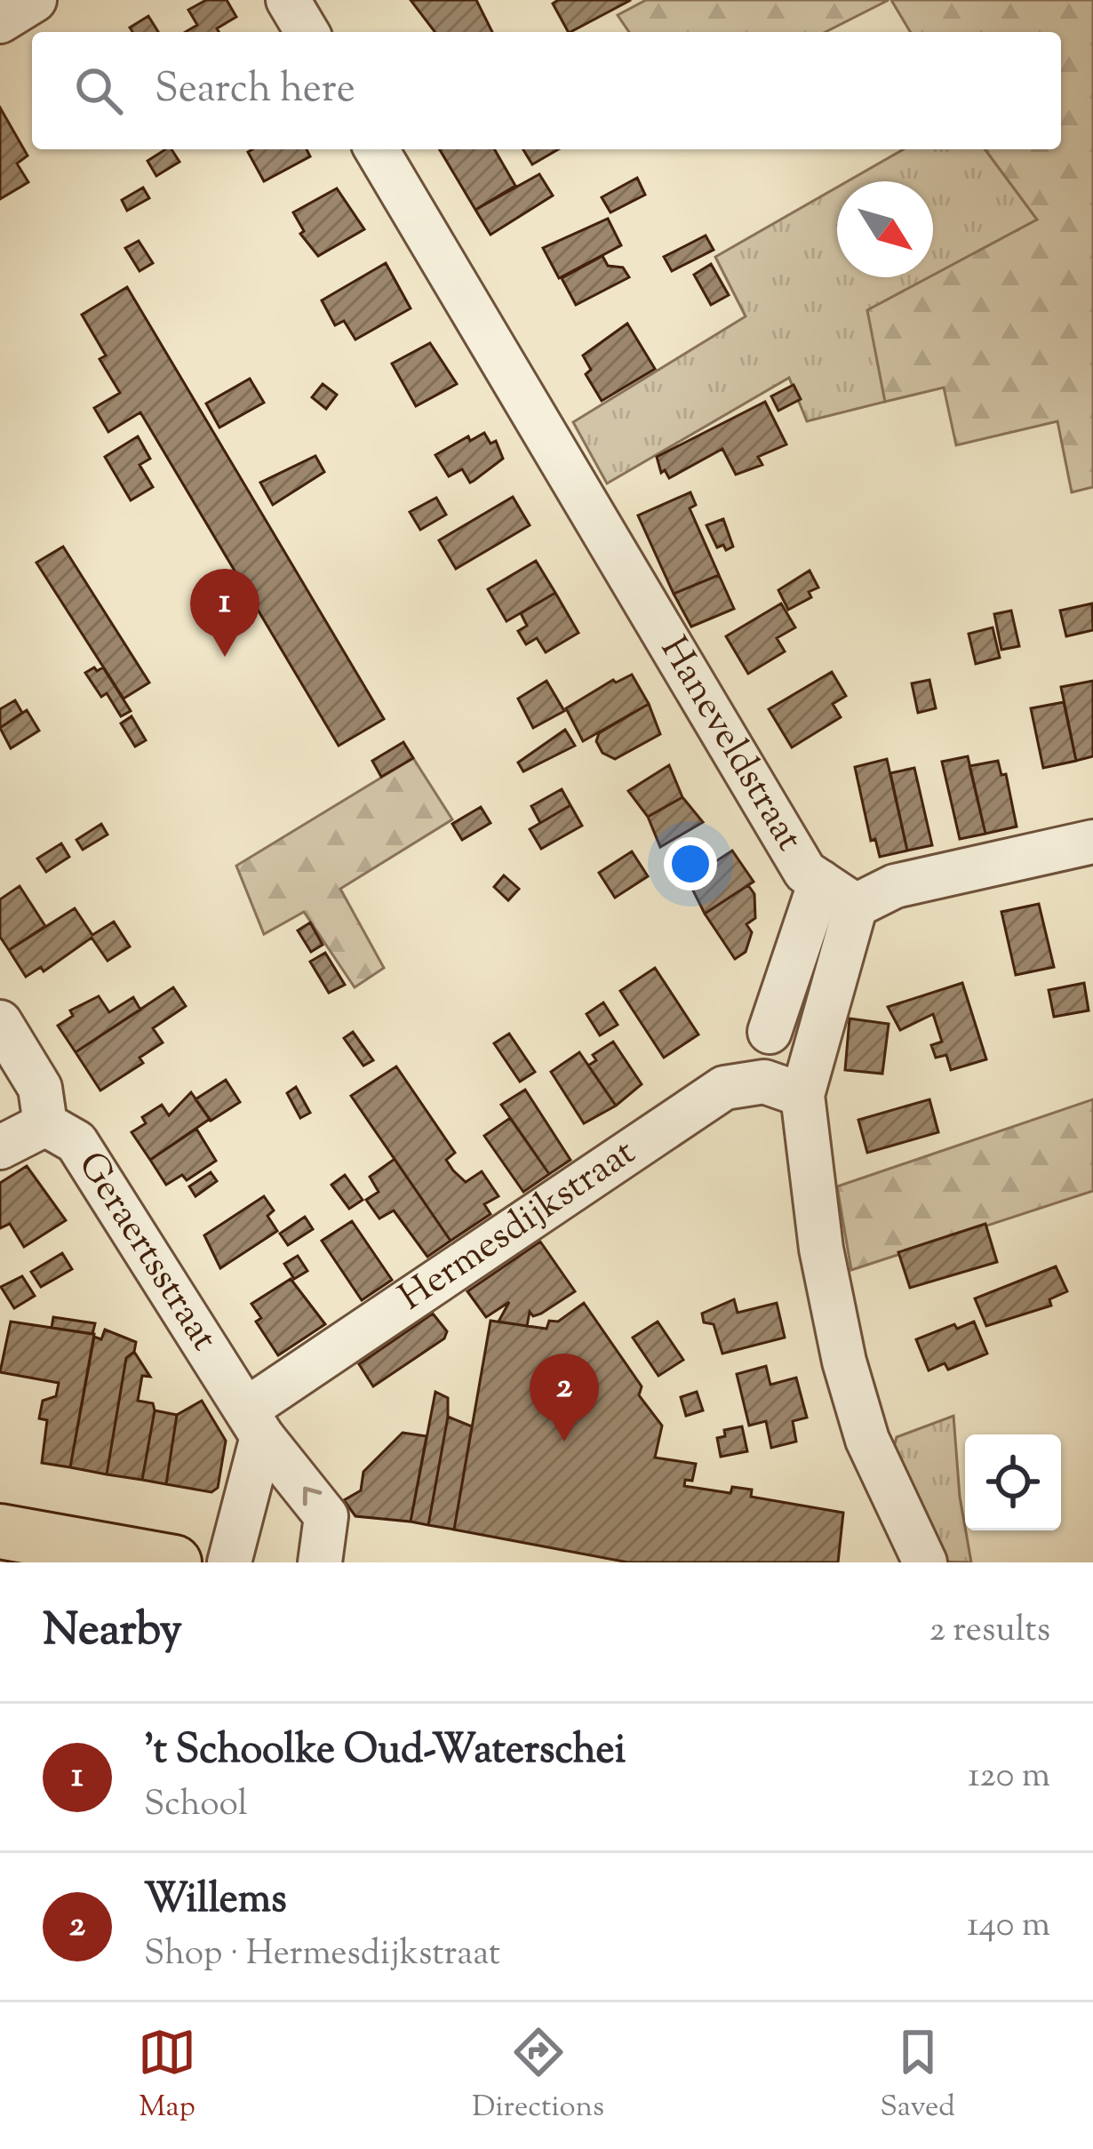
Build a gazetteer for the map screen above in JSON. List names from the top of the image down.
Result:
{
  "streets": {
    "street": ["Haneveldstraat", "Hermesdijkstraat", "Geraertsstraat"]
  },
  "crossings": [
    ["Hermesdijkstraat", "Geraertsstraat"]
  ],
  "north": "bottom right",
  "page": {
    "search": "Search here",
    "pins": ["1", "2"],
    "heading": ["Nearby", "2 results"],
    "list": [
      {
        "mark": "1",
        "name": "'t Schoolke Oud-Waterschei",
        "note": "School",
        "value": "120 m"
      },
      {
        "mark": "2",
        "name": "Willems",
        "note": "Shop · Hermesdijkstraat",
        "value": "140 m"
      }
    ],
    "nav": ["Map", "Directions", "Saved"]
  }
}
